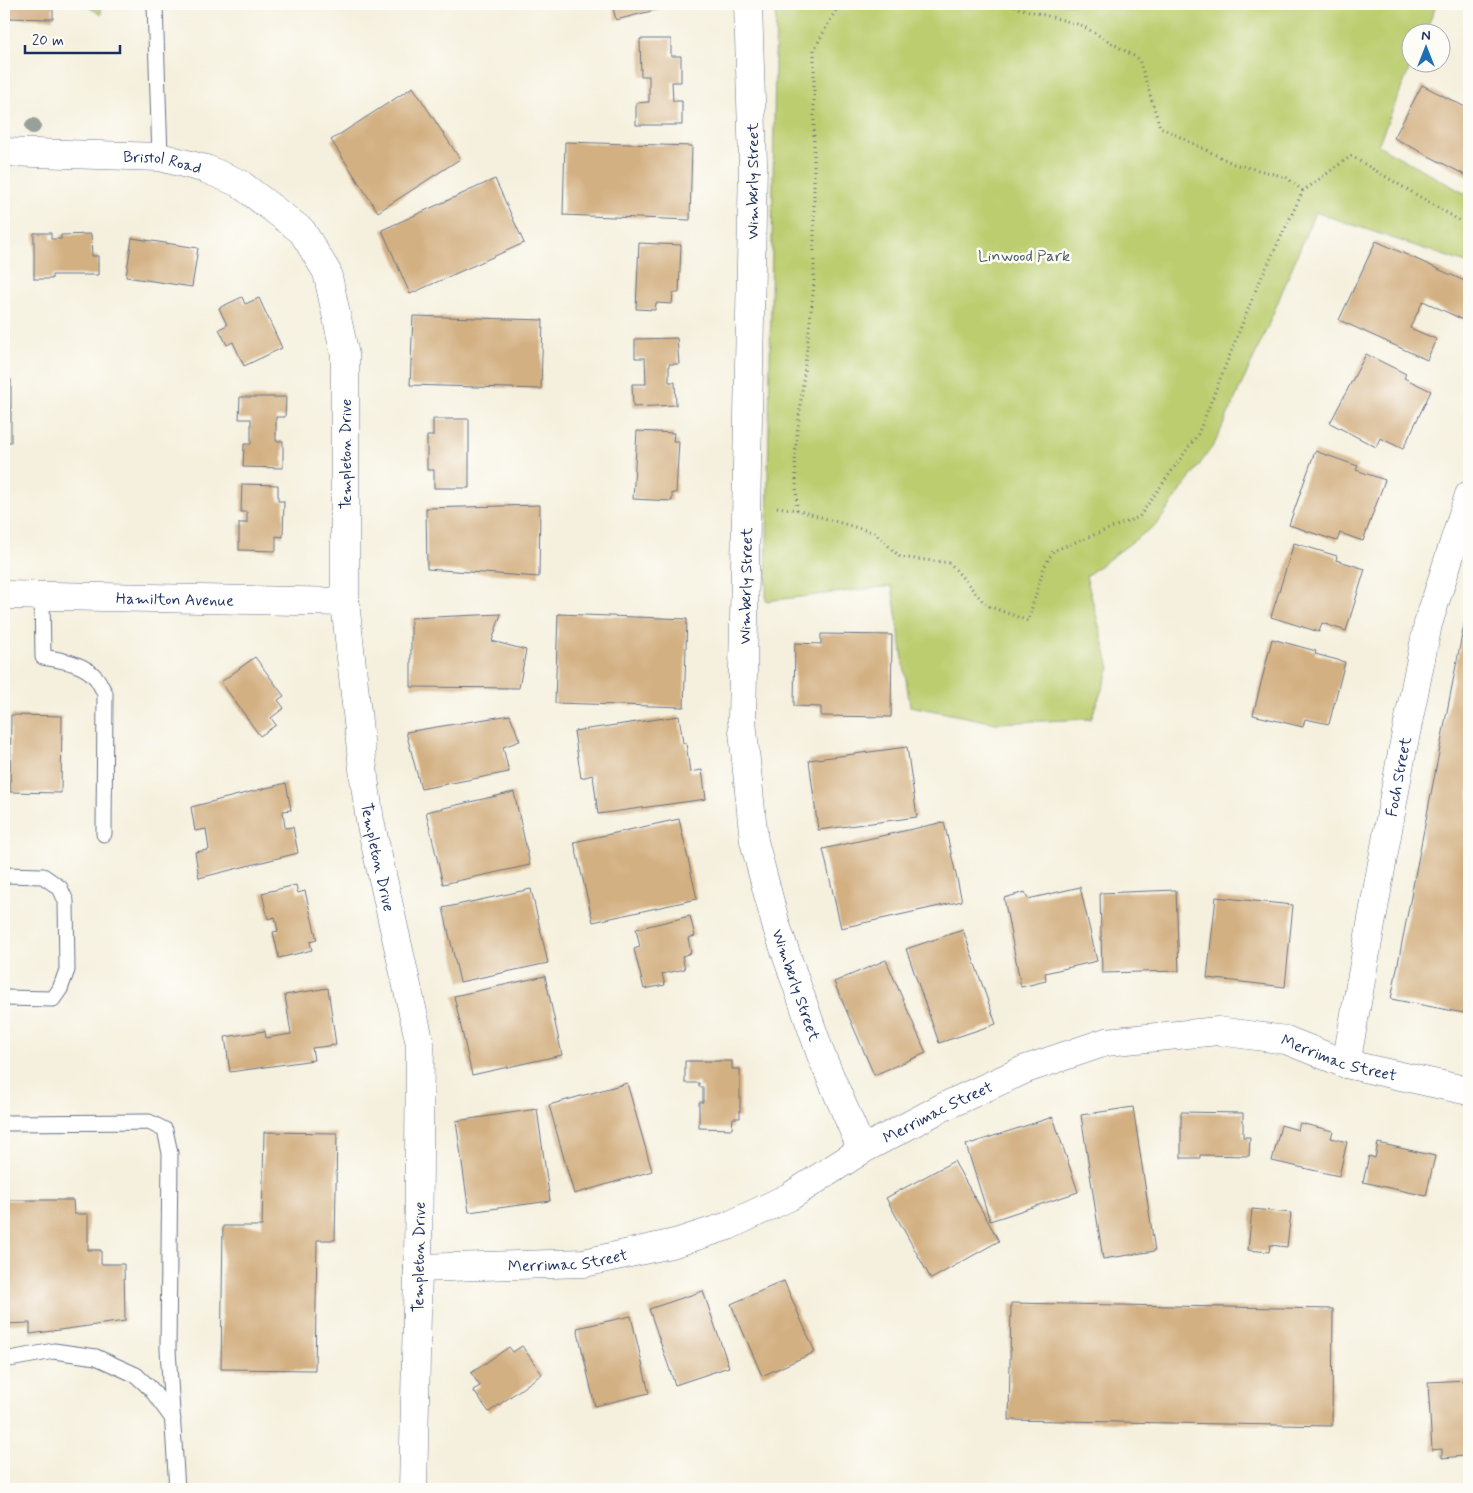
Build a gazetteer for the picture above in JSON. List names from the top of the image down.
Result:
{
  "streets": {
    "street": [
      "Bristol Road",
      "Wimberly Street",
      "Templeton Drive",
      "Hamilton Avenue",
      "Foch Street",
      "Merrimac Street"
    ]
  },
  "crossings": [
    ["Bristol Road", "Templeton Drive"],
    ["Wimberly Street", "Merrimac Street"],
    ["Templeton Drive", "Hamilton Avenue"],
    ["Templeton Drive", "Merrimac Street"],
    ["Foch Street", "Merrimac Street"]
  ],
  "parks": ["Linwood Park"],
  "scale_bar": "20 m",
  "north": "top"
}
